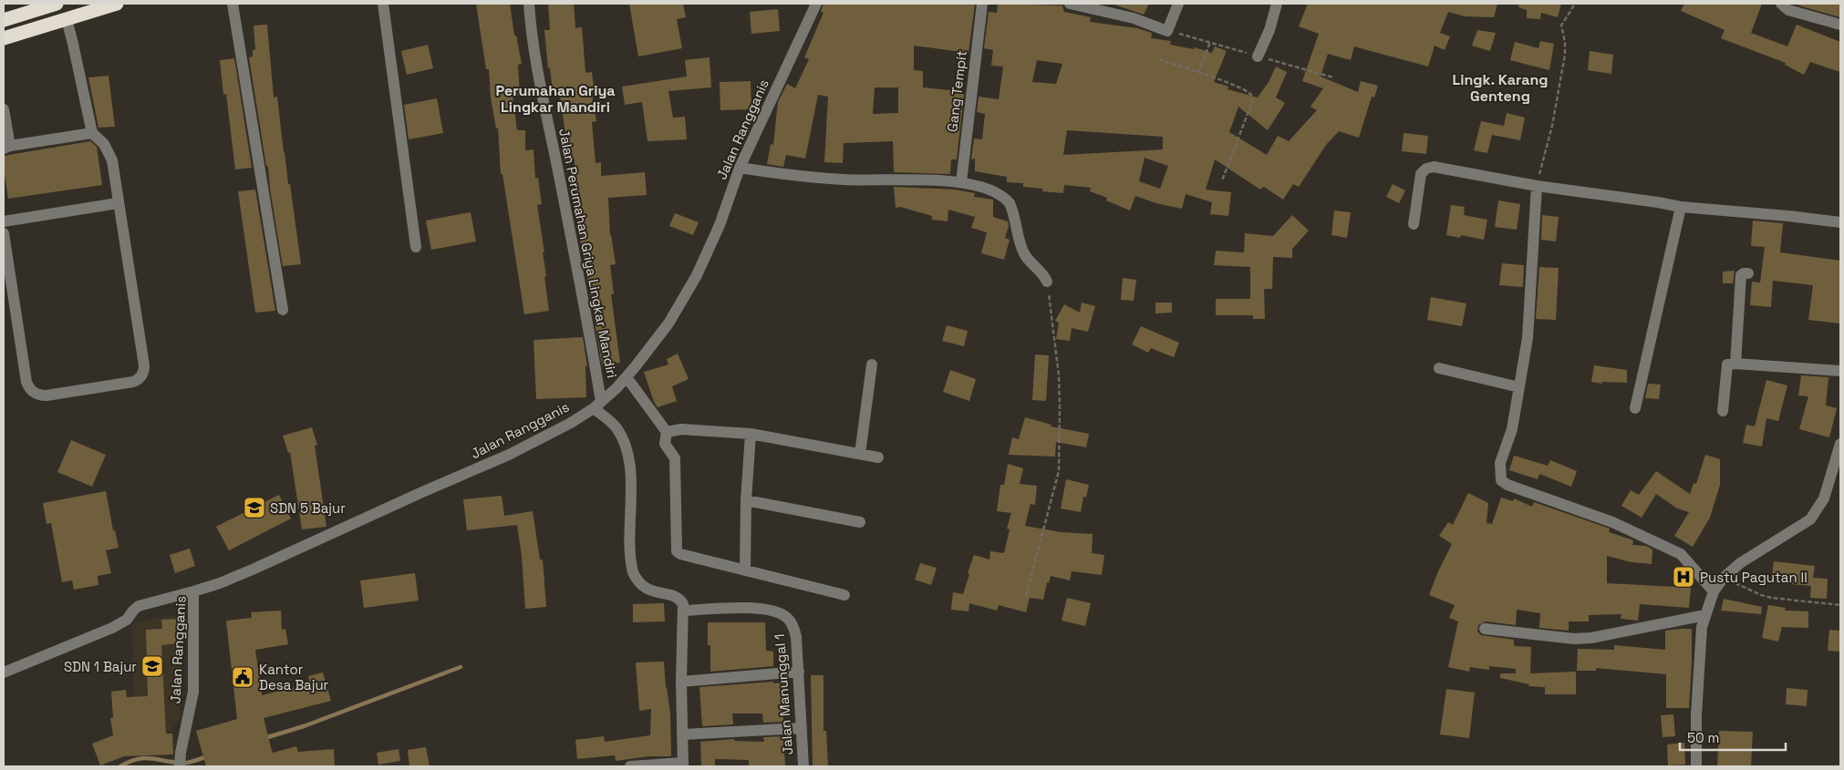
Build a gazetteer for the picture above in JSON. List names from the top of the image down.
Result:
{
  "streets": {
    "street": [
      "Gang Tempit",
      "Jalan Rangganis",
      "Jalan Perumahan Griya Lingkar Mandiri",
      "Jalan Manunggal 1"
    ]
  },
  "crossings": [
    ["Jalan Rangganis", "Jalan Perumahan Griya Lingkar Mandiri"]
  ],
  "districts": ["Lingk. Karang Genteng", "Perumahan Griya Lingkar Mandiri"],
  "places": {
    "school or university": ["SDN 5 Bajur", "SDN 1 Bajur"],
    "hospital": ["Pustu Pagutan II"],
    "public building": ["Kantor Desa Bajur"]
  },
  "scale_bar": "50 m"
}
